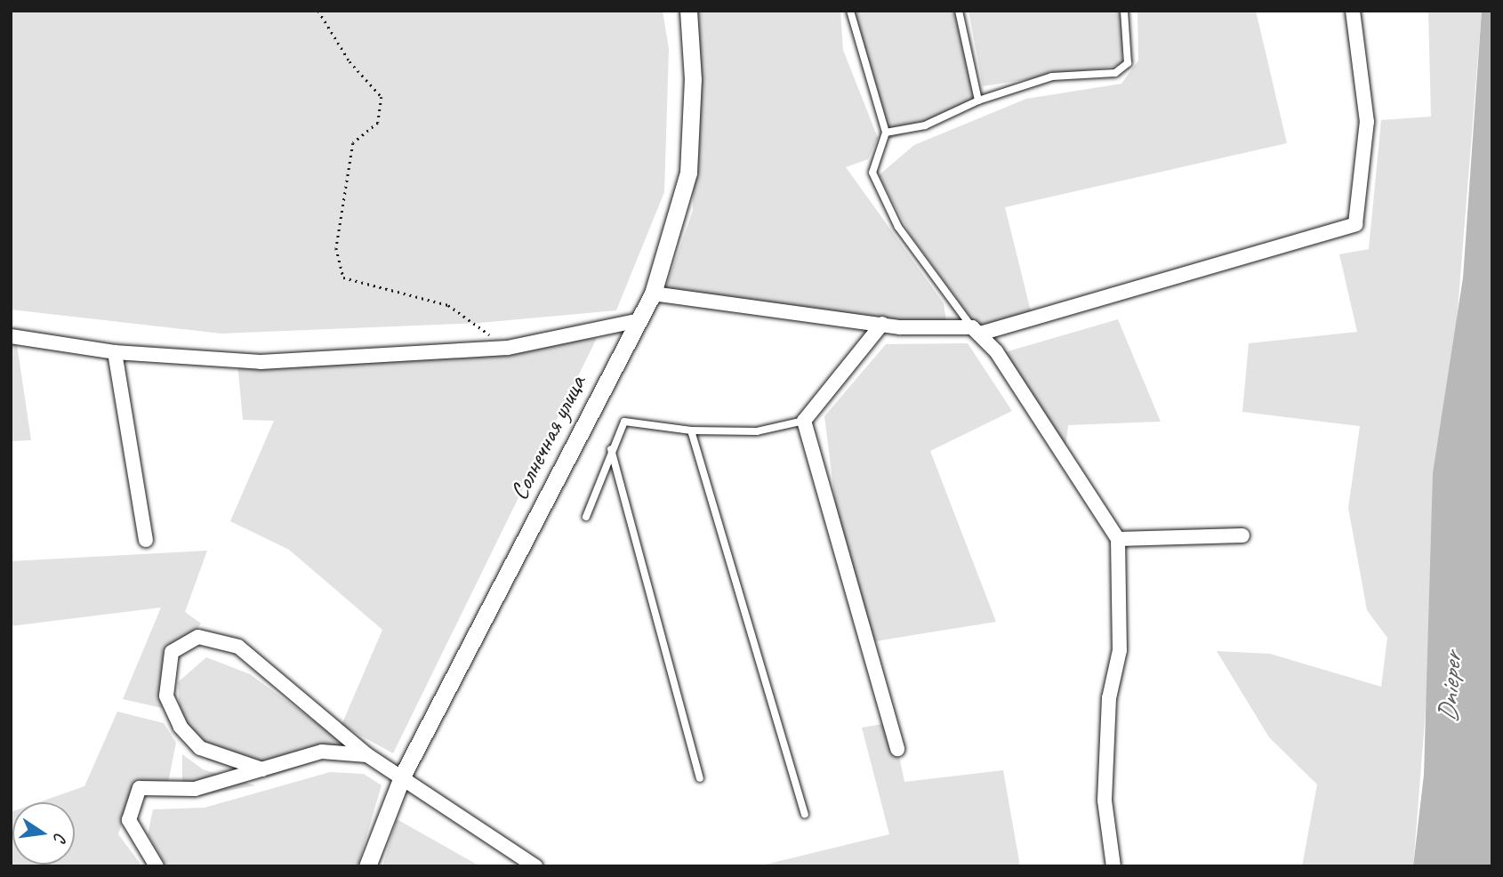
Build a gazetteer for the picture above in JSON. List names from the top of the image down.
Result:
{
  "streets": {
    "street": ["Солнечная улица"]
  },
  "water": ["Dnieper"],
  "north": "right"
}
